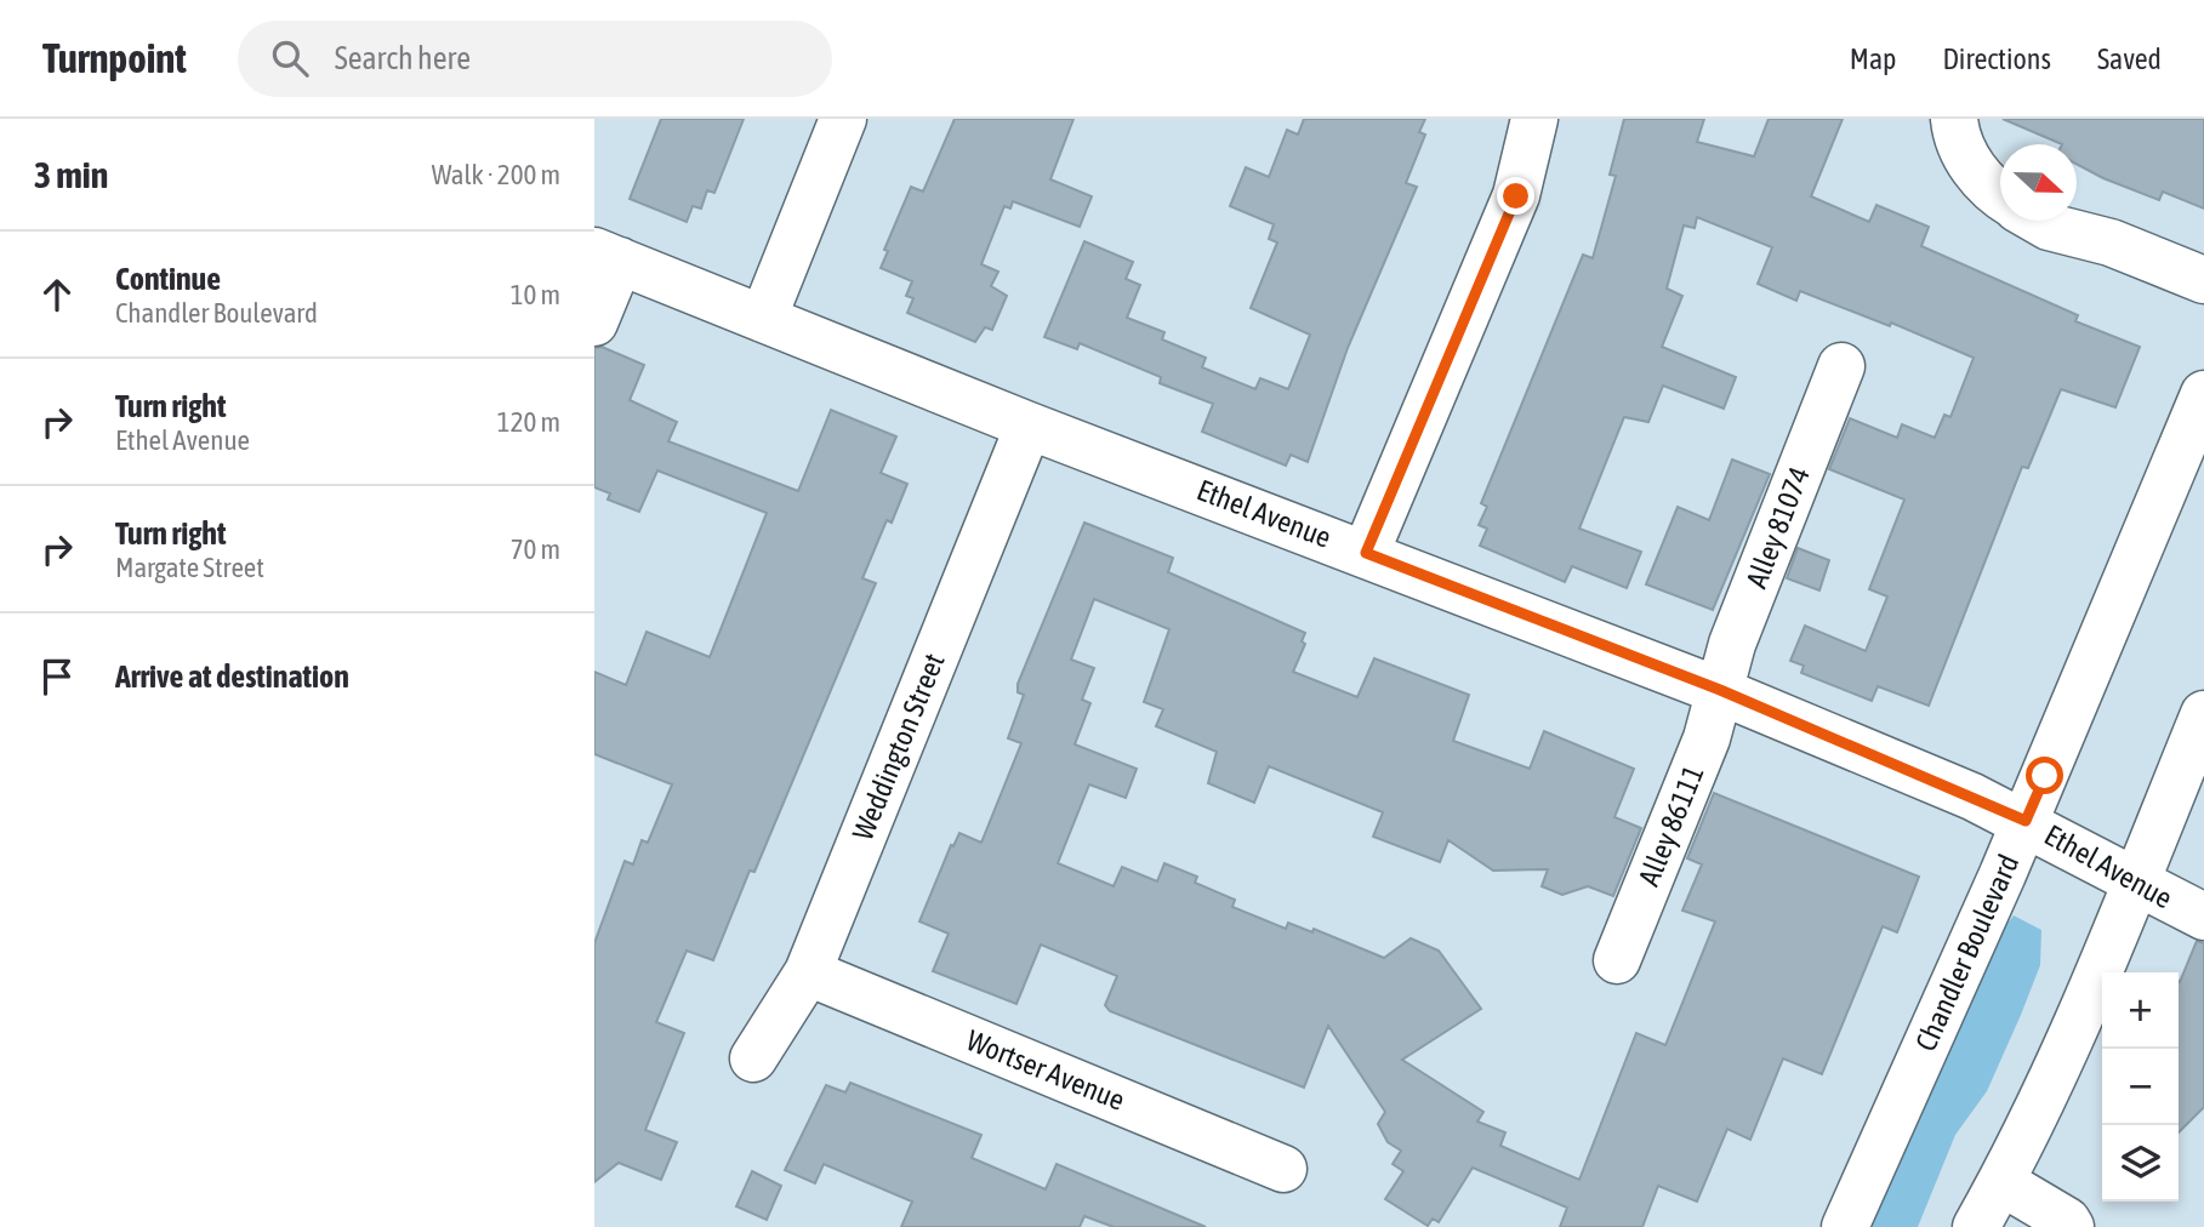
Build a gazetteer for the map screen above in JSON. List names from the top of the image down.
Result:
{
  "streets": {
    "street": [
      "Ethel Avenue",
      "Alley 81074",
      "Weddington Street",
      "Alley 86111",
      "Chandler Boulevard",
      "Wortser Avenue"
    ]
  },
  "crossings": [
    ["Ethel Avenue", "Alley 81074"],
    ["Ethel Avenue", "Weddington Street"],
    ["Ethel Avenue", "Alley 86111"],
    ["Ethel Avenue", "Chandler Boulevard"],
    ["Alley 81074", "Alley 86111"],
    ["Weddington Street", "Wortser Avenue"]
  ],
  "north": "right",
  "page": {
    "header": "Turnpoint",
    "search": "Search here",
    "nav": ["Map", "Directions", "Saved"],
    "heading": ["3 min", "Walk · 200 m"],
    "list": [
      ["Continue", "Chandler Boulevard", "10 m"],
      ["Turn right", "Ethel Avenue", "120 m"],
      ["Turn right", "Margate Street", "70 m"],
      "Arrive at destination"
    ],
    "map_buttons": ["+", "−"]
  }
}
